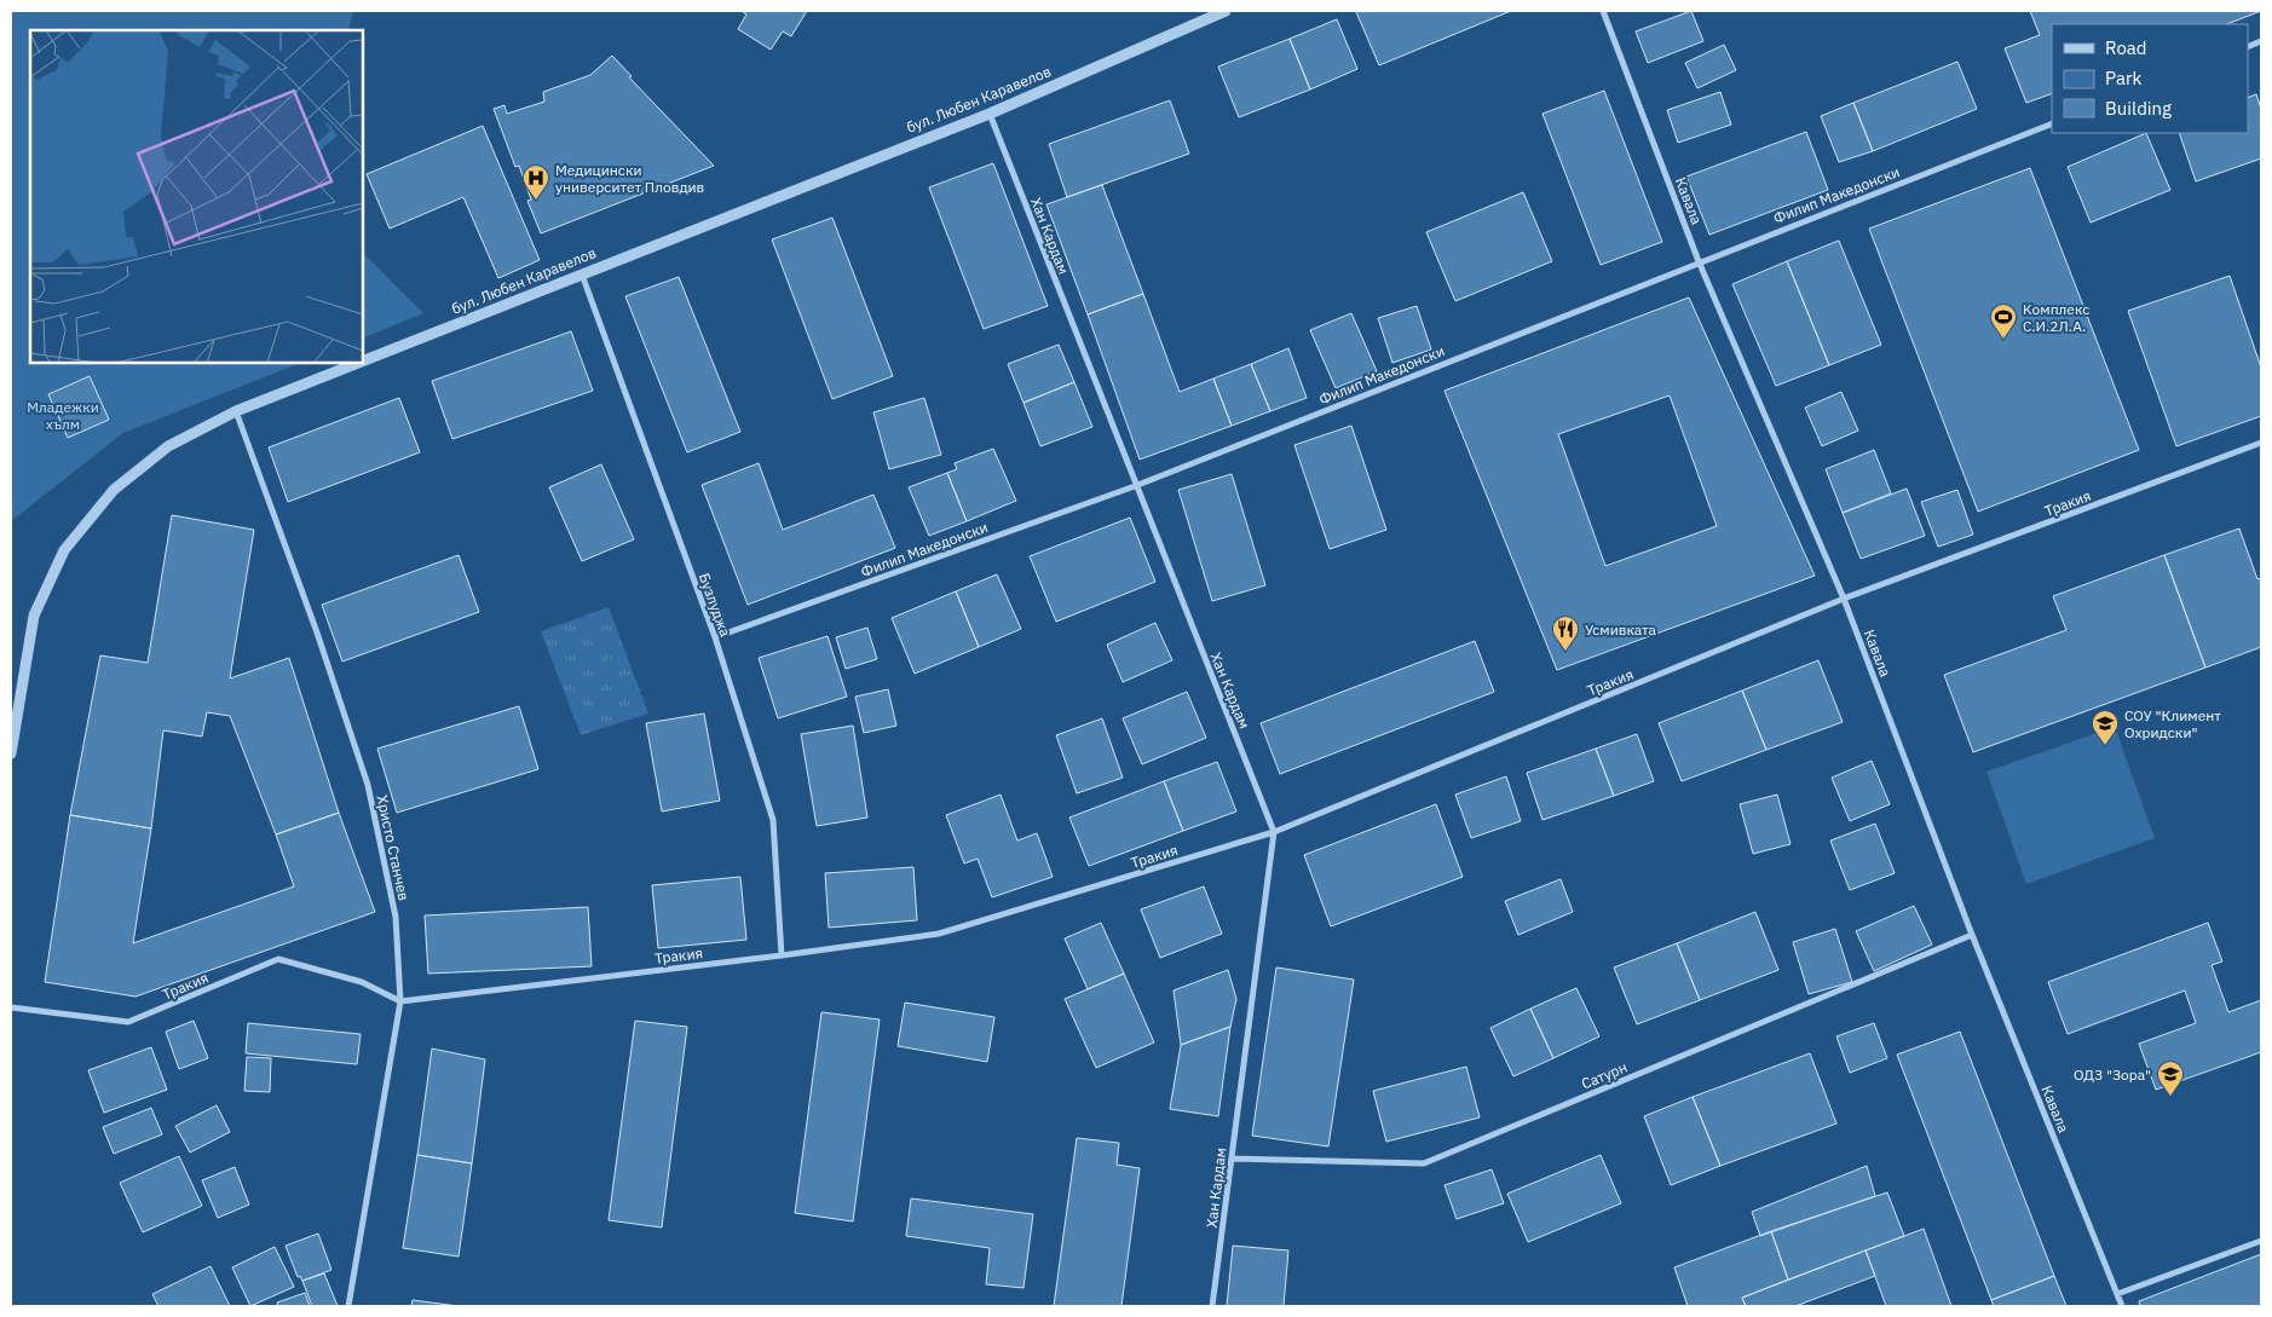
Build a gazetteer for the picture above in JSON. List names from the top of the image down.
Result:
{
  "streets": {
    "street": [
      "бул. Любен Каравелов",
      "Филип Македонски",
      "Кавала",
      "Хан Кардам",
      "Тракия",
      "Бузлуджа",
      "Христо Станчев",
      "Сатурн"
    ]
  },
  "crossings": [
    ["бул. Любен Каравелов", "Хан Кардам"],
    ["бул. Любен Каравелов", "Бузлуджа"],
    ["бул. Любен Каравелов", "Христо Станчев"],
    ["Филип Македонски", "Кавала"],
    ["Филип Македонски", "Хан Кардам"],
    ["Филип Македонски", "Бузлуджа"],
    ["Кавала", "Тракия"],
    ["Кавала", "Сатурн"],
    ["Хан Кардам", "Тракия"],
    ["Хан Кардам", "Сатурн"],
    ["Тракия", "Бузлуджа"],
    ["Тракия", "Христо Станчев"]
  ],
  "parks": ["Младежки хълм"],
  "places": {
    "hospital": ["Медицински университет Пловдив"],
    "sports": ["Kомплекс С.И.2Л.А."],
    "restaurant": ["Усмивката"],
    "school or university": ["СОУ \"Климент Охридски\"", "ОДЗ \"Зора\""]
  },
  "legend": ["Road", "Park", "Building"]
}
